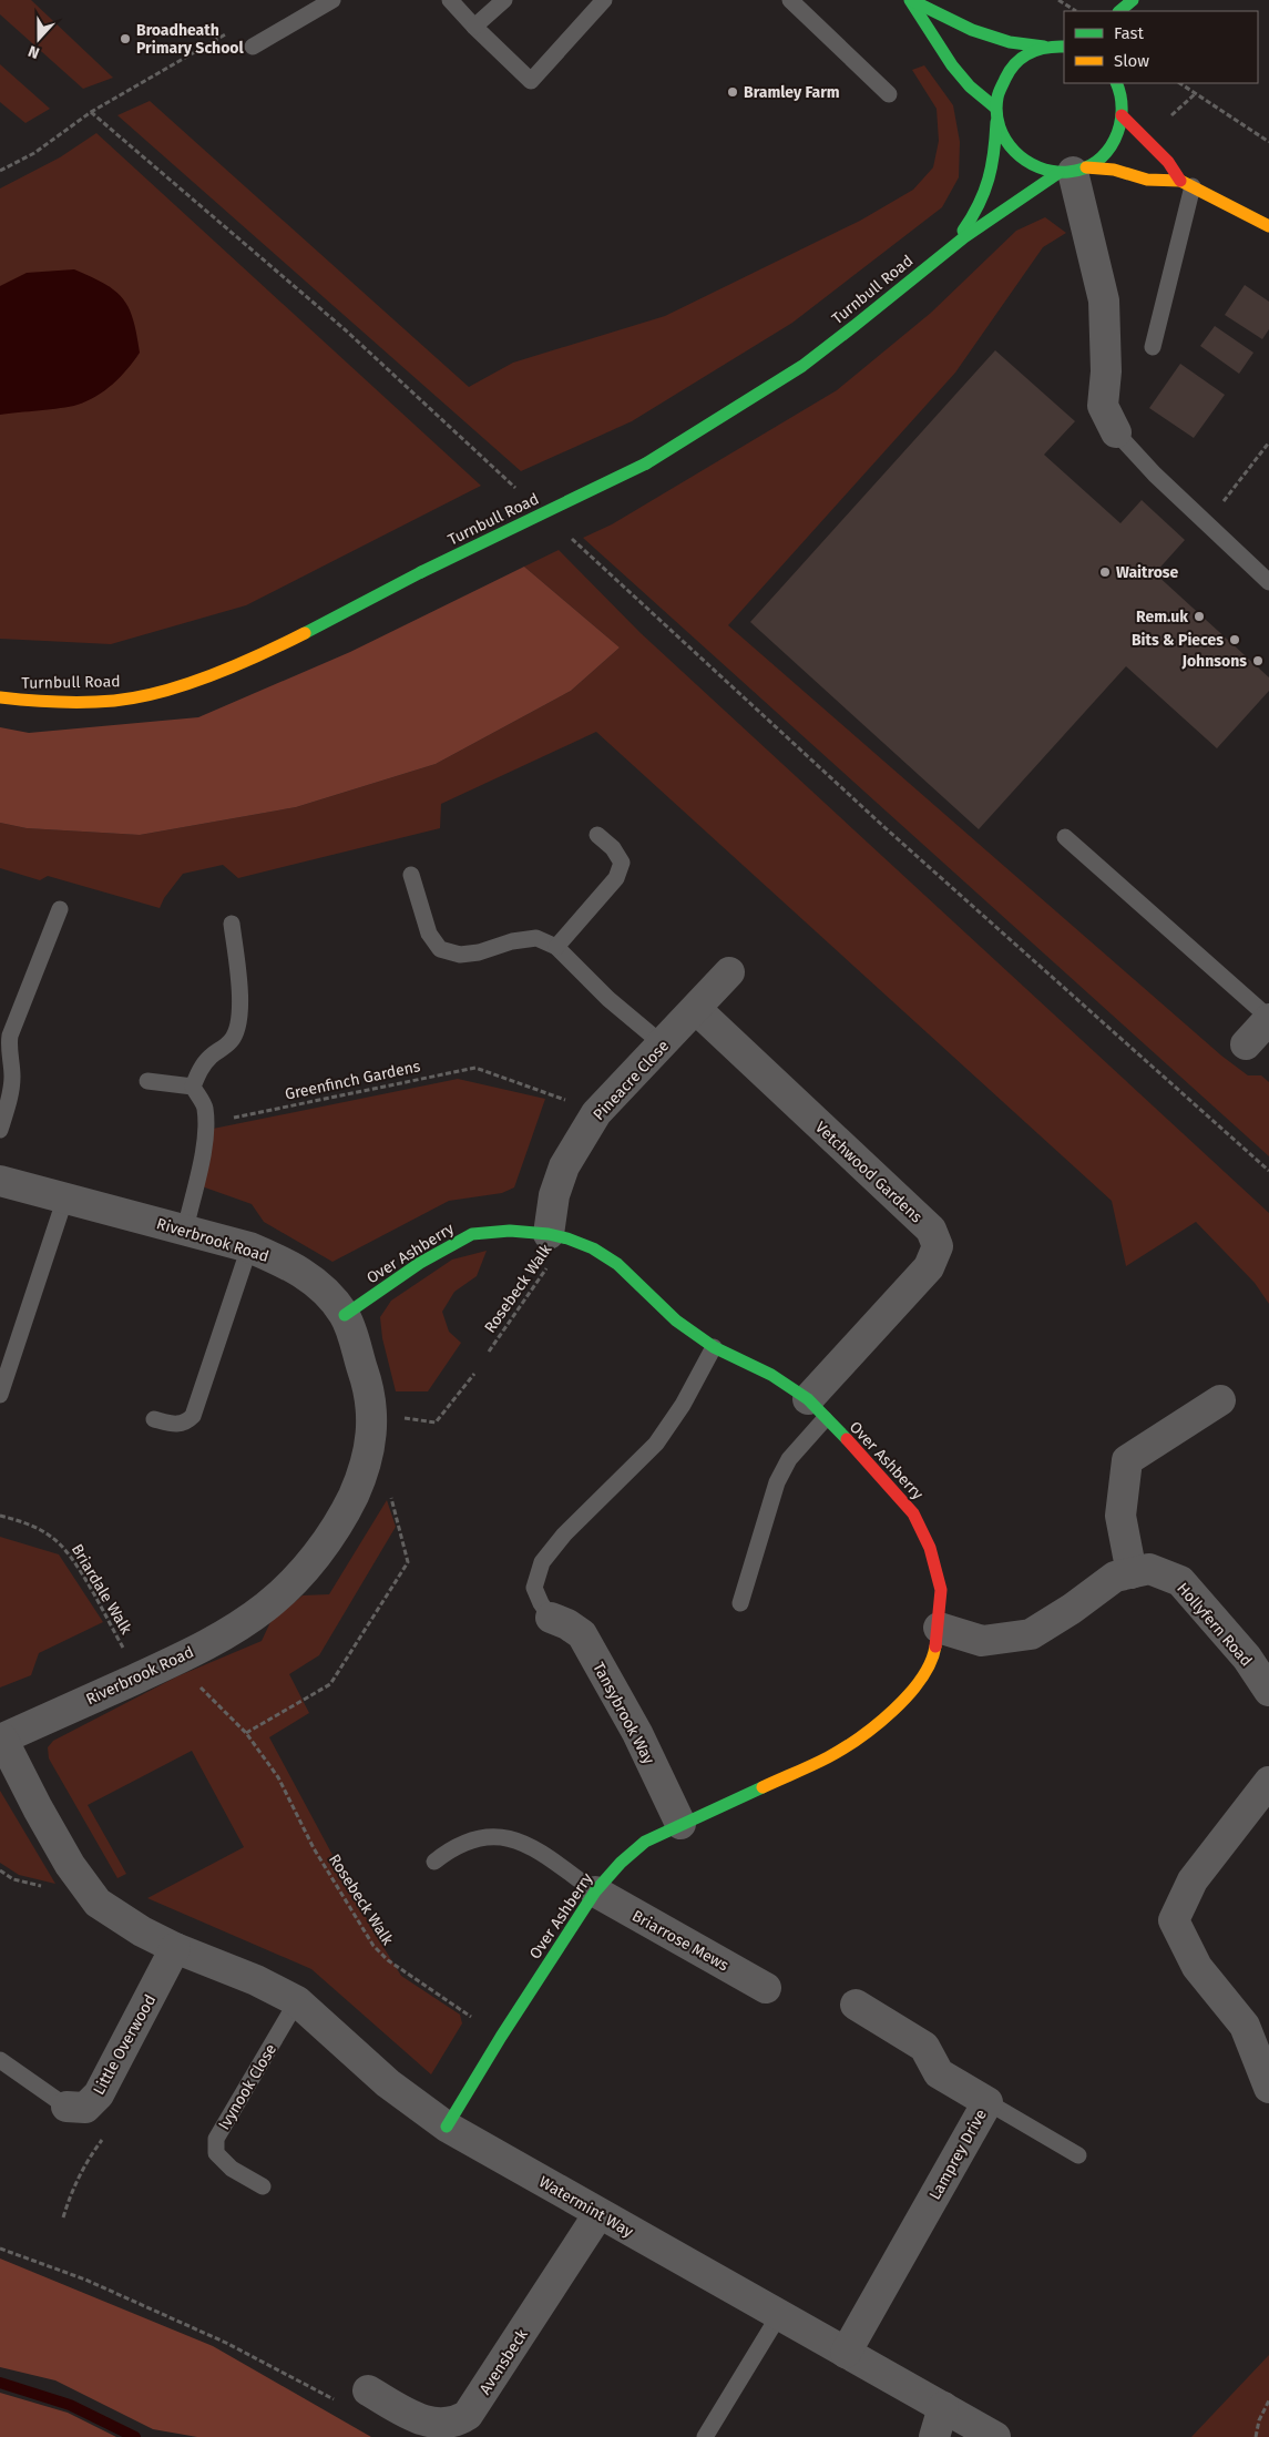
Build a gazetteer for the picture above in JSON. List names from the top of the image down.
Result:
{
  "streets": {
    "street": [
      "Turnbull Road",
      "Pineacre Close",
      "Vetchwood Gardens",
      "Riverbrook Road",
      "Over Ashberry",
      "Hollyfern Road",
      "Tansybrook Way",
      "Briarrose Mews",
      "Little Overwood",
      "Lamprey Drive",
      "Watermint Way",
      "Avensbeck"
    ],
    "lane": ["Ivynook Close"],
    "path": ["Greenfinch Gardens", "Rosebeck Walk", "Briardale Walk"]
  },
  "crossings": [
    ["Greenfinch Gardens", "Pineacre Close"],
    ["Pineacre Close", "Vetchwood Gardens"],
    ["Pineacre Close", "Over Ashberry"],
    ["Pineacre Close", "Rosebeck Walk"],
    ["Vetchwood Gardens", "Over Ashberry"],
    ["Riverbrook Road", "Over Ashberry"],
    ["Riverbrook Road", "Rosebeck Walk"],
    ["Riverbrook Road", "Briardale Walk"],
    ["Over Ashberry", "Rosebeck Walk"],
    ["Over Ashberry", "Hollyfern Road"],
    ["Over Ashberry", "Tansybrook Way"],
    ["Over Ashberry", "Briarrose Mews"],
    ["Over Ashberry", "Watermint Way"],
    ["Little Overwood", "Watermint Way"],
    ["Ivynook Close", "Watermint Way"],
    ["Lamprey Drive", "Watermint Way"],
    ["Watermint Way", "Avensbeck"]
  ],
  "places": [
    "Broadheath Primary School",
    "Bramley Farm",
    "Waitrose",
    "Rem.uk",
    "Bits & Pieces",
    "Johnsons"
  ],
  "legend": ["Fast", "Slow"],
  "north": "bottom"
}
